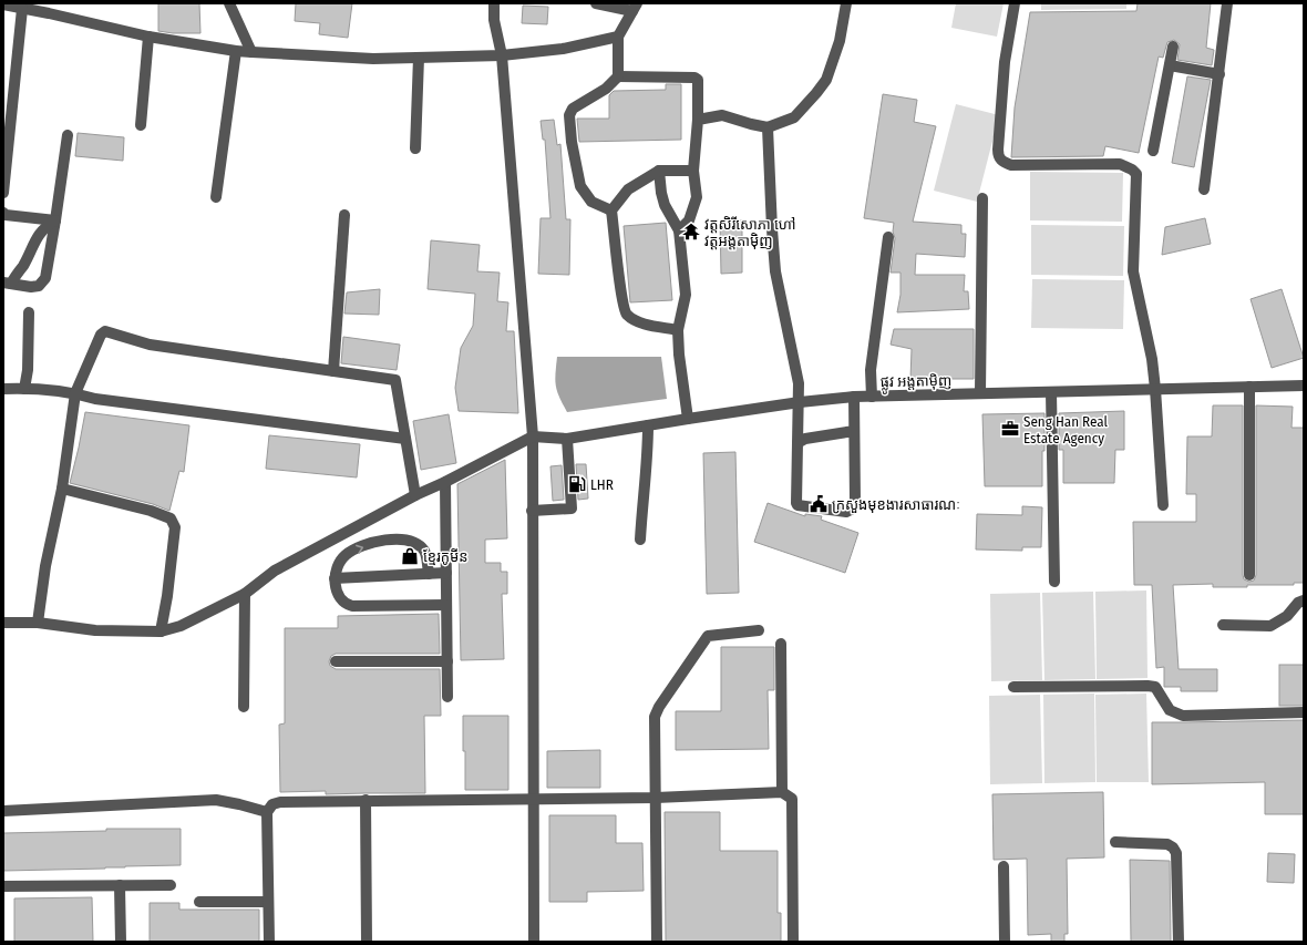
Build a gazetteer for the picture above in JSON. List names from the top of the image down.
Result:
{
  "streets": {
    "street": ["ផ្លូវ អង្តតាម៉ិញ"]
  },
  "places": {
    "temple": ["វត្តសិរីសោភា ហៅ វត្តអង្តតាម៉ិញ"],
    "office": ["Seng Han Real Estate Agency"],
    "fuel station": ["LHR"],
    "public building": ["ក្រសួងមុខងារសាធារណៈ"],
    "shop": ["ខ្មែរកូមីន"]
  }
}
